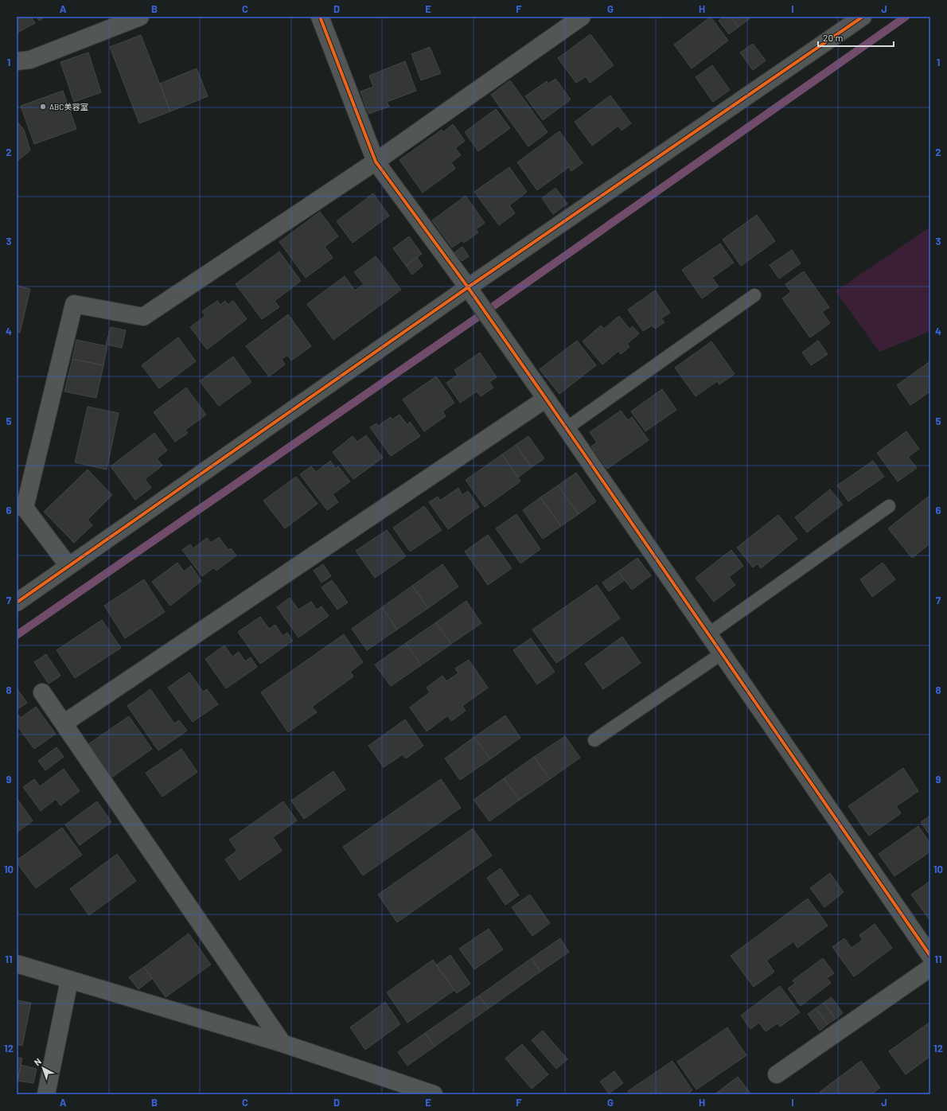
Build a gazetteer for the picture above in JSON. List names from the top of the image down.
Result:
{
  "places": ["ABC美容室"],
  "scale_bar": "20 m",
  "north": "top left",
  "grid": {
    "columns": [
      "A",
      "B",
      "C",
      "D",
      "E",
      "F",
      "G",
      "H",
      "I",
      "J"
    ],
    "rows": [
      "1",
      "2",
      "3",
      "4",
      "5",
      "6",
      "7",
      "8",
      "9",
      "10",
      "11",
      "12"
    ]
  }
}
